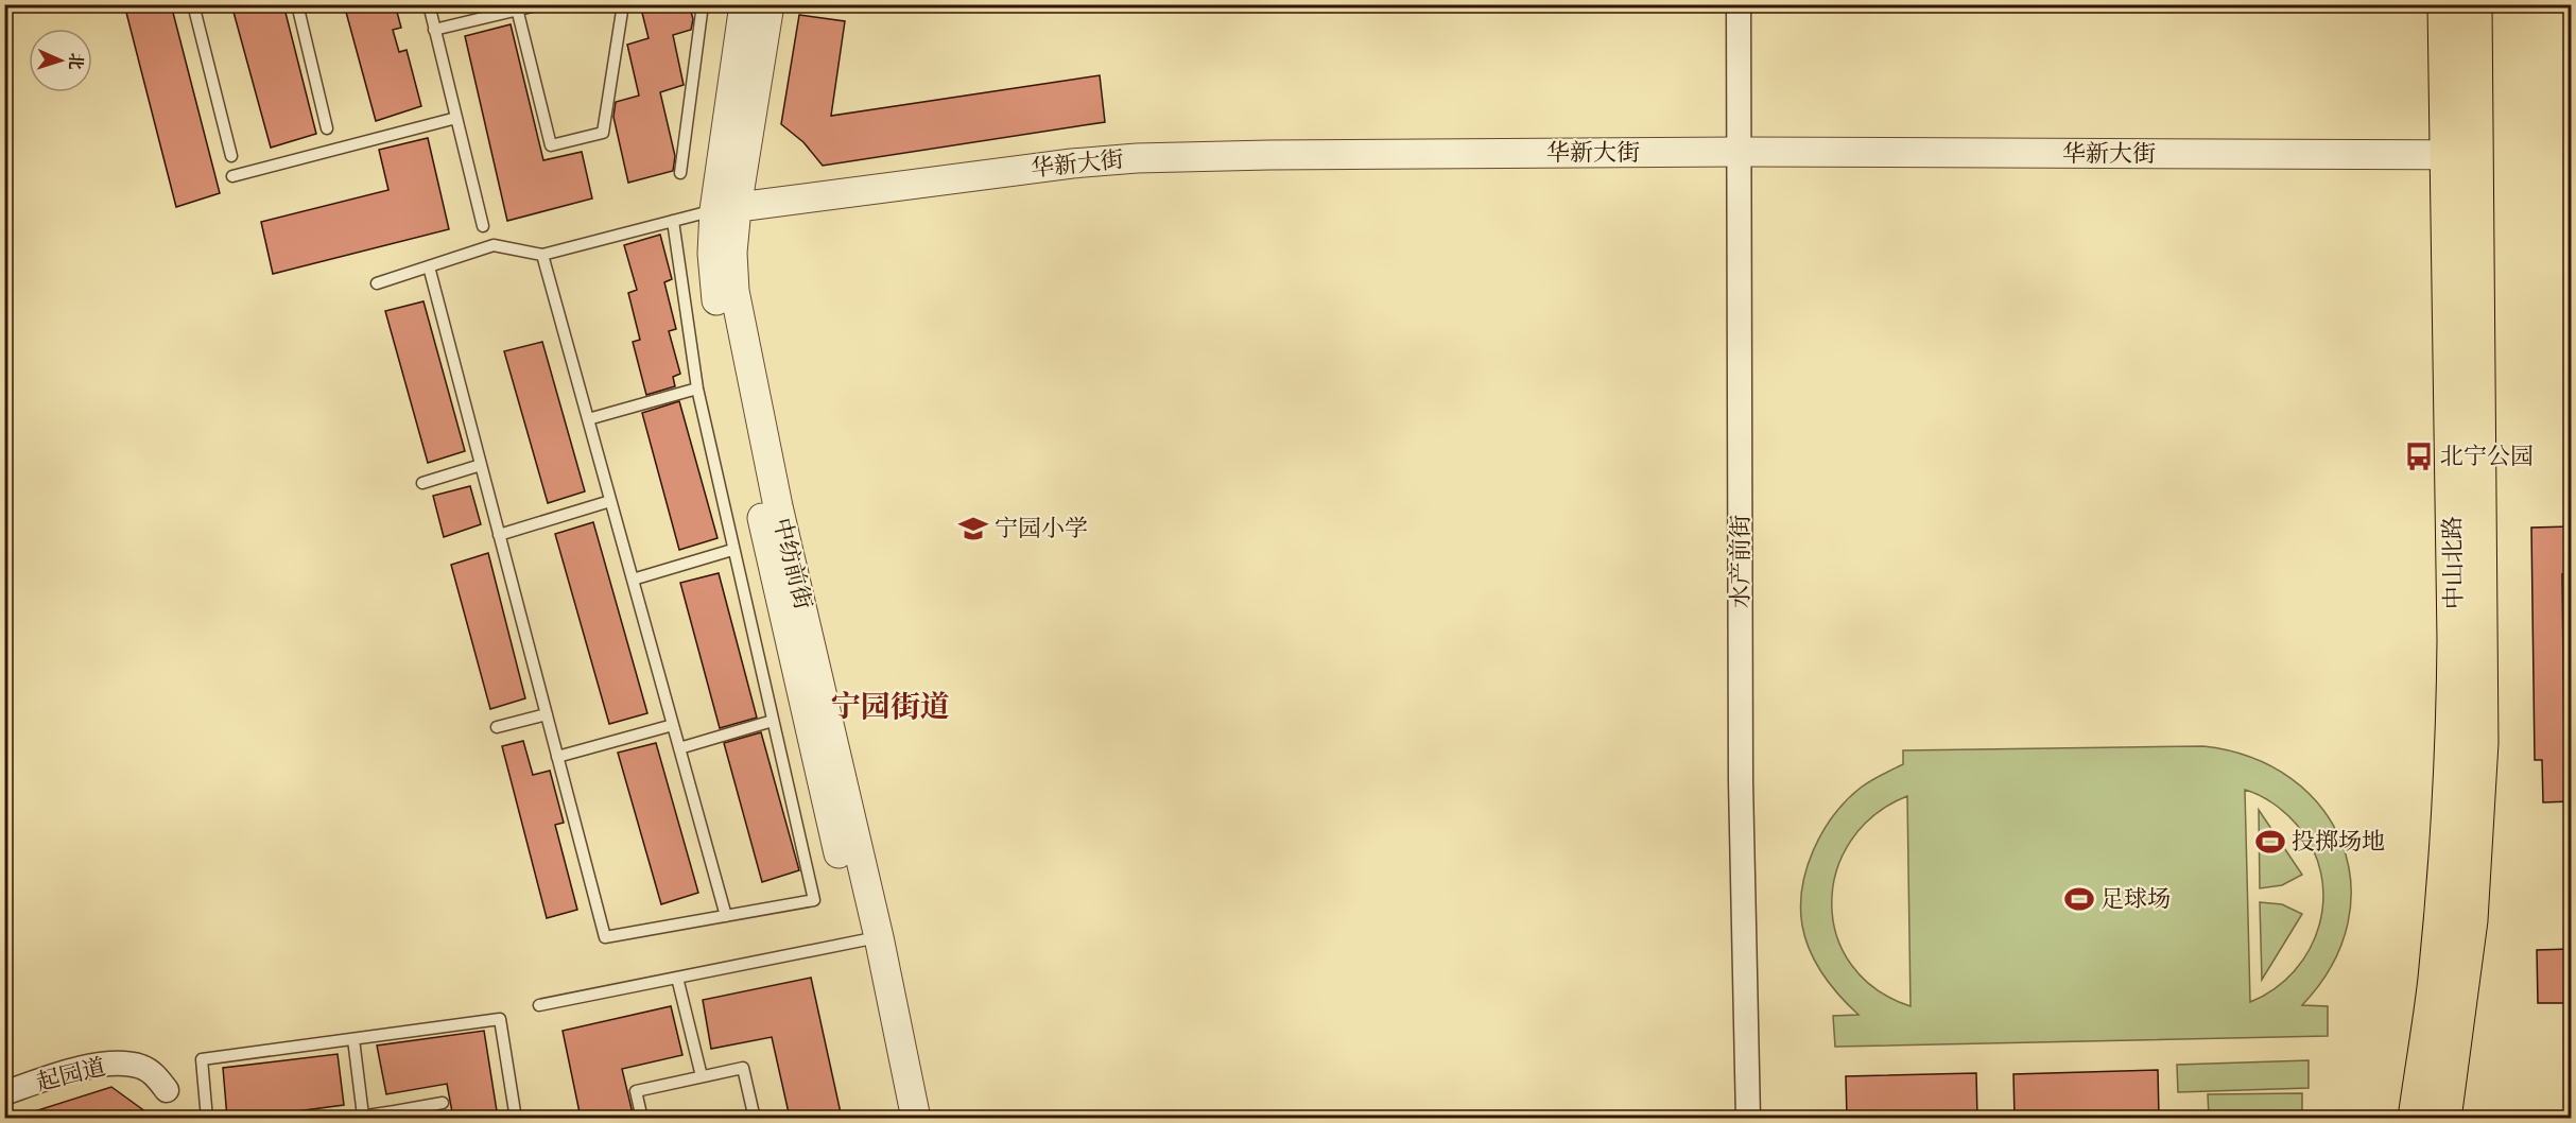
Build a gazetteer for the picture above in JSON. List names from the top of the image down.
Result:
{
  "streets": {
    "main road": ["中山北路"],
    "street": [
      "华新大街",
      "水产前街",
      "中纺前街",
      "起园道"
    ]
  },
  "crossings": [
    ["华新大街", "水产前街"],
    ["华新大街", "中山北路"],
    ["华新大街", "中纺前街"]
  ],
  "districts": ["宁园街道"],
  "places": {
    "bus stop": ["北宁公园"],
    "school or university": ["宁园小学"],
    "sports": ["投掷场地", "足球场"]
  },
  "north": "right"
}
